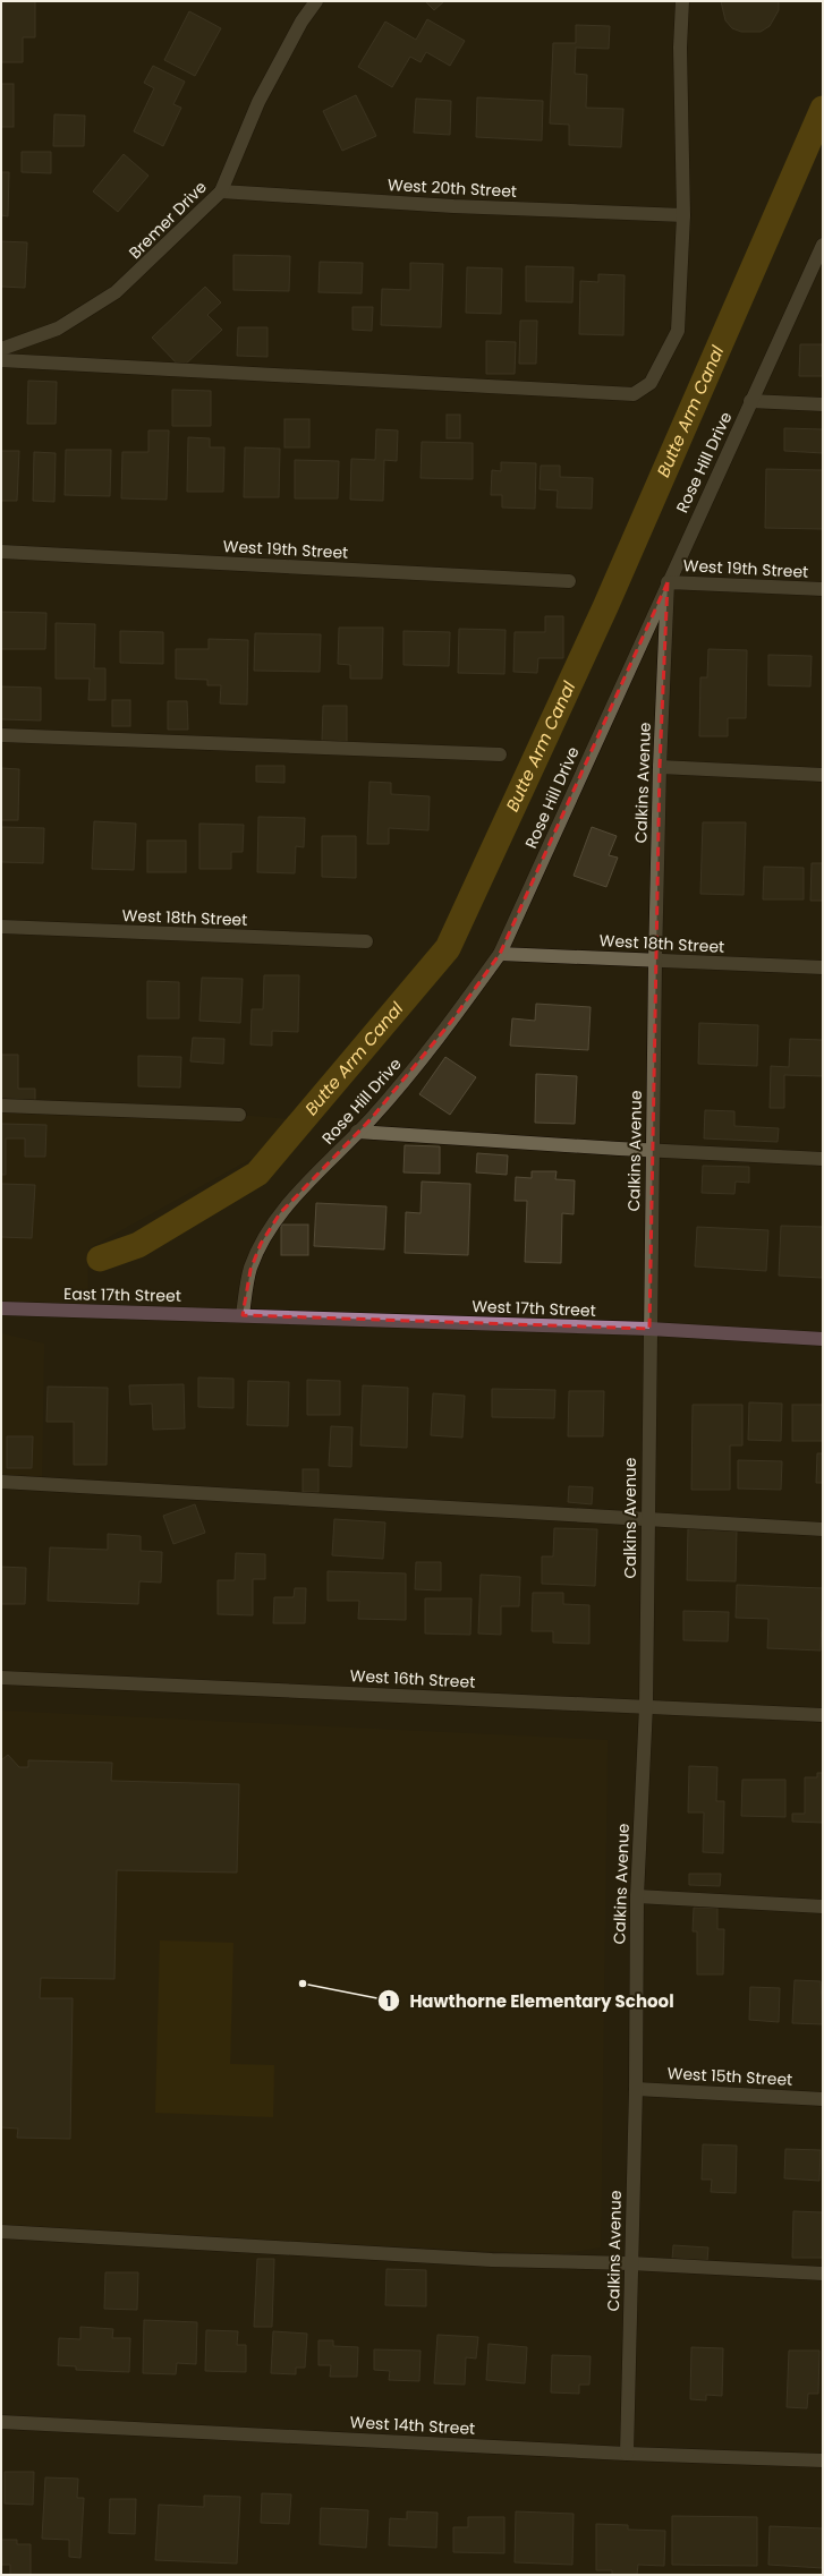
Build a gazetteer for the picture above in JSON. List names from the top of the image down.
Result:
{
  "streets": {
    "main road": ["East 17th Street", "West 17th Street"],
    "street": [
      "West 20th Street",
      "Bremer Drive",
      "Rose Hill Drive",
      "West 19th Street",
      "Calkins Avenue",
      "West 18th Street",
      "West 16th Street",
      "West 15th Street",
      "West 14th Street"
    ]
  },
  "crossings": [
    ["West 20th Street", "Bremer Drive"],
    ["Rose Hill Drive", "West 19th Street"],
    ["Rose Hill Drive", "Calkins Avenue"],
    ["Rose Hill Drive", "West 18th Street"],
    ["Rose Hill Drive", "East 17th Street"],
    ["Rose Hill Drive", "West 17th Street"],
    ["West 19th Street", "Calkins Avenue"],
    ["Calkins Avenue", "West 18th Street"],
    ["Calkins Avenue", "West 17th Street"],
    ["Calkins Avenue", "West 16th Street"],
    ["Calkins Avenue", "West 15th Street"],
    ["Calkins Avenue", "West 14th Street"],
    ["East 17th Street", "West 17th Street"]
  ],
  "water": ["Butte Arm Canal"],
  "places": ["Hawthorne Elementary School"]
}
